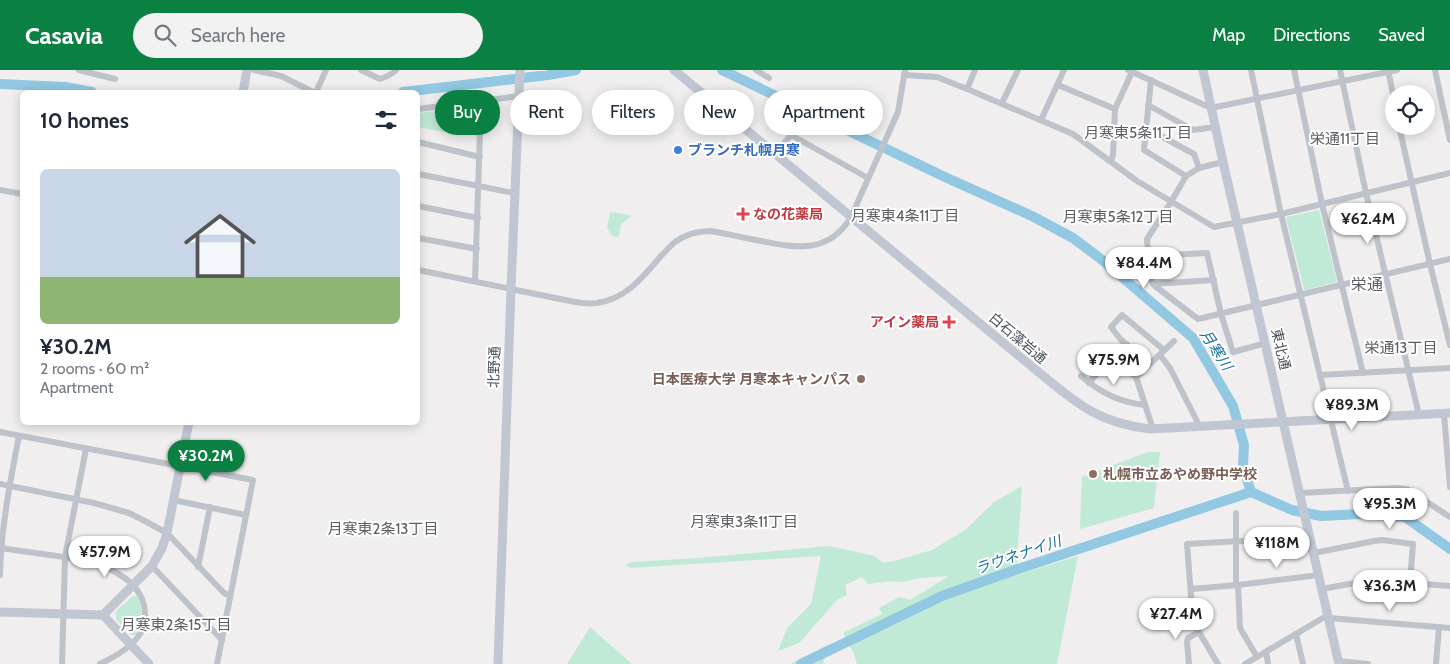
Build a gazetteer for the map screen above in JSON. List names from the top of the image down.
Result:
{
  "streets": {
    "street": ["白石藻岩通", "東北通", "北野通"]
  },
  "crossings": [
    ["白石藻岩通", "東北通"]
  ],
  "districts": [
    "月寒東5条11丁目",
    "栄通11丁目",
    "月寒東4条11丁目",
    "月寒東5条12丁目",
    "栄通",
    "栄通13丁目",
    "月寒東3条11丁目",
    "月寒東2条13丁目",
    "月寒東2条15丁目"
  ],
  "water": ["月寒川", "ラウネナイ川"],
  "places": {
    "other": ["ブランチ札幌月寒", "日本医療大学 月寒本キャンパス", "札幌市立あやめ野中学校"],
    "health": ["なの花薬局", "アイン薬局"]
  },
  "page": {
    "header": "Casavia",
    "search": "Search here",
    "nav": ["Map", "Directions", "Saved"],
    "chip": [
      "Buy",
      "Rent",
      "Filters",
      "New",
      "Apartment"
    ],
    "heading": "10 homes",
    "list": [
      {
        "name": "¥30.2M",
        "note": "2 rooms · 60 m² · Apartment"
      }
    ],
    "price": [
      "¥62.4M",
      "¥84.4M",
      "¥75.9M",
      "¥89.3M",
      "¥30.2M",
      "¥95.3M",
      "¥118M",
      "¥57.9M",
      "¥36.3M",
      "¥27.4M"
    ]
  }
}
